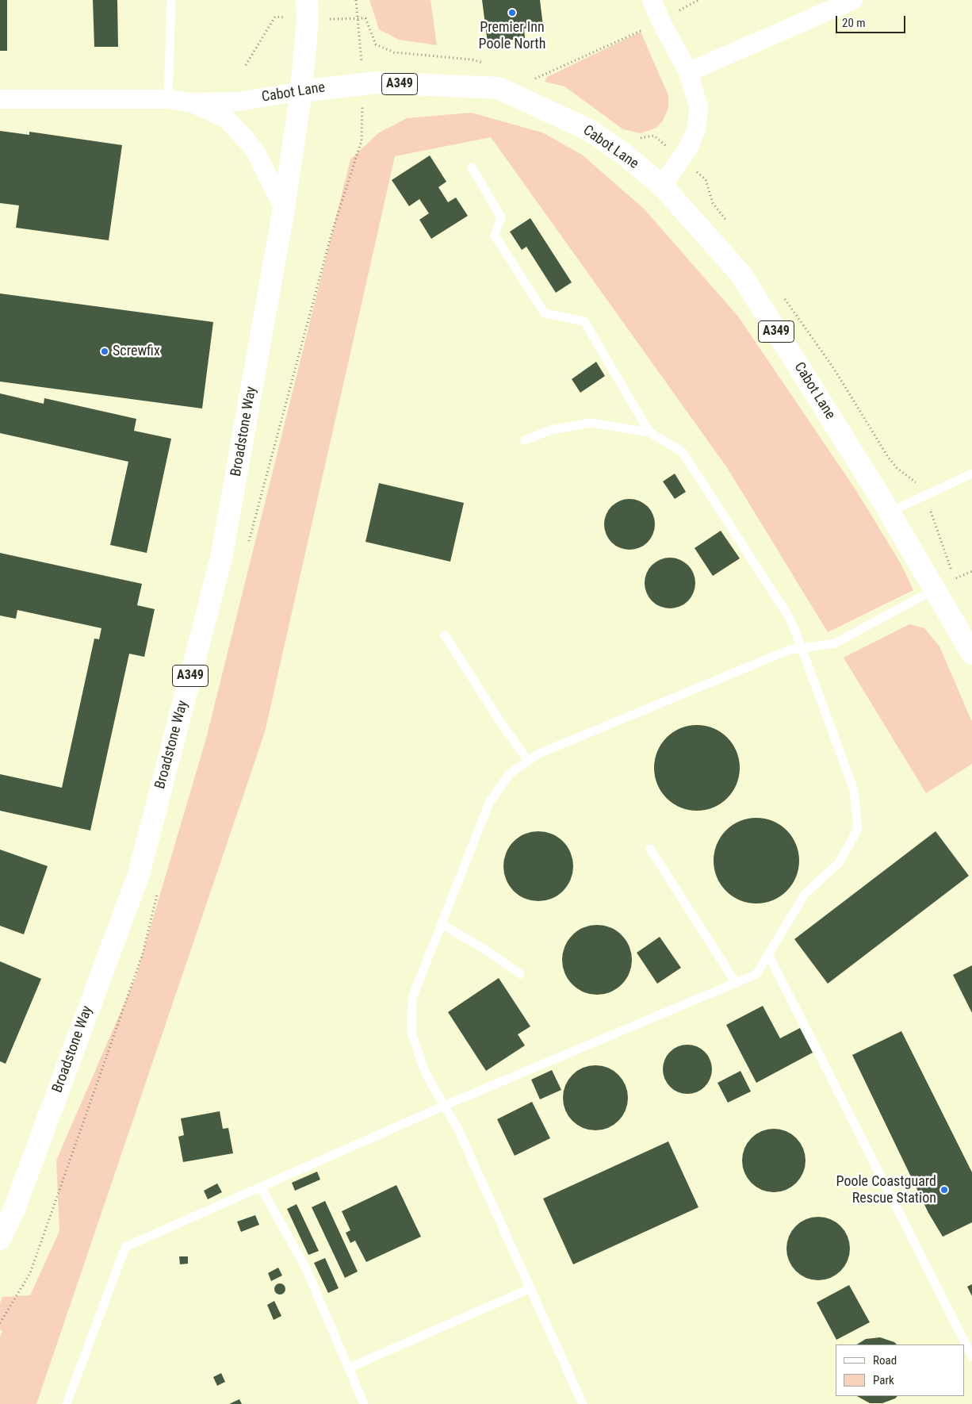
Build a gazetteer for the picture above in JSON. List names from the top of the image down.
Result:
{
  "streets": {
    "main road": ["A349", "Cabot Lane", "Broadstone Way"]
  },
  "crossings": [
    ["Cabot Lane", "Broadstone Way"]
  ],
  "places": ["Premier Inn Poole North", "Screwfix", "Poole Coastguard Rescue Station"],
  "legend": ["Road", "Park"],
  "scale_bar": "20 m"
}
